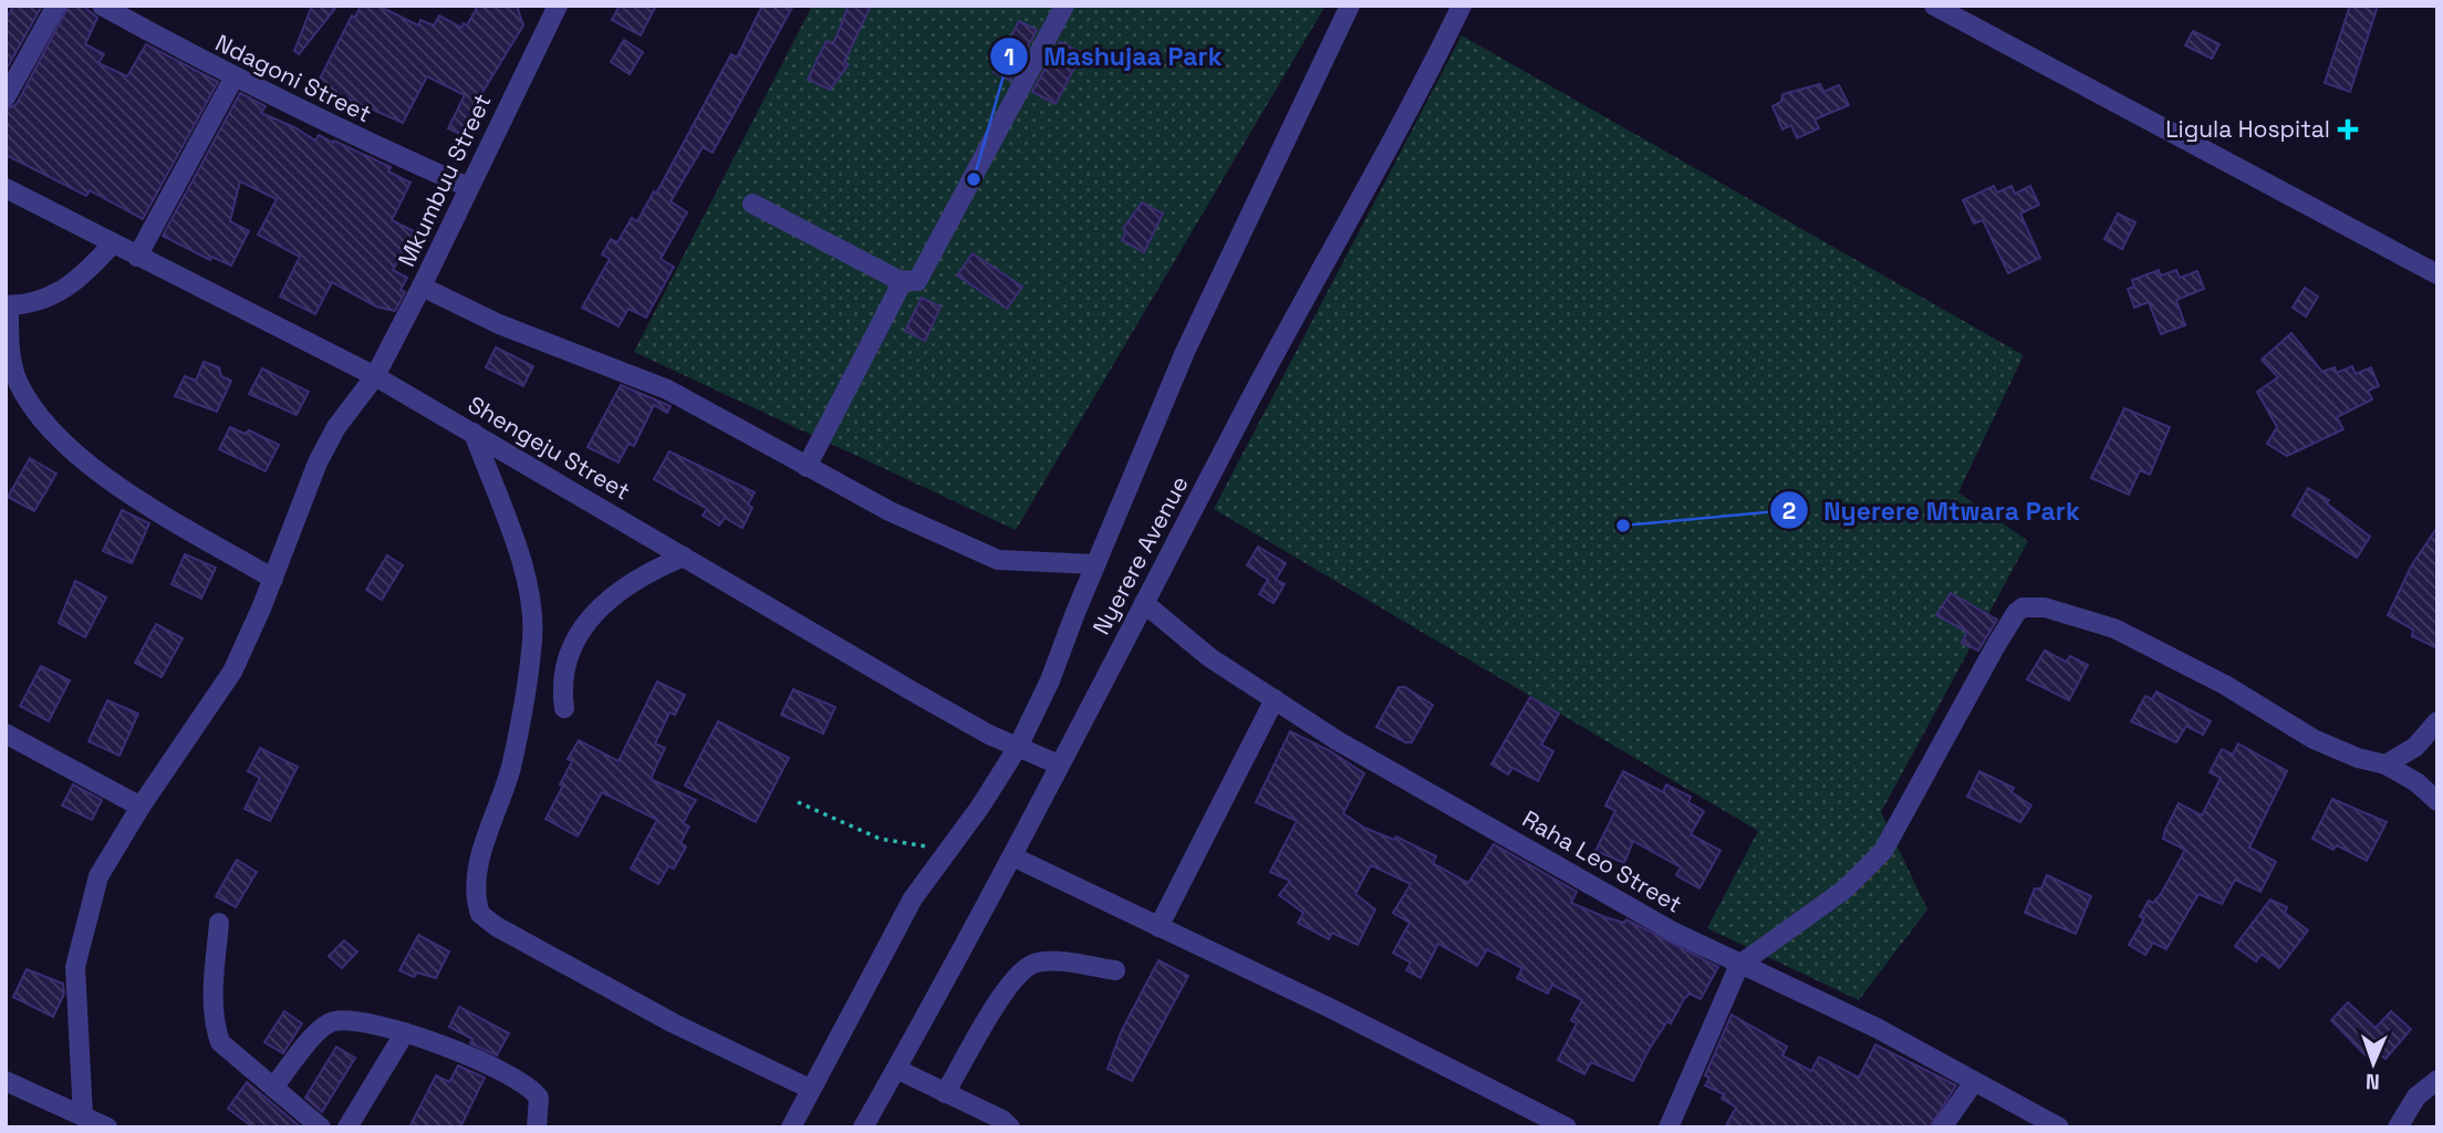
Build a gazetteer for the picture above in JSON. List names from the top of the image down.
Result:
{
  "streets": {
    "street": [
      "Ndagoni Street",
      "Mkumbuu Street",
      "Shengeju Street",
      "Nyerere Avenue",
      "Raha Leo Street"
    ]
  },
  "crossings": [
    ["Ndagoni Street", "Mkumbuu Street"],
    ["Mkumbuu Street", "Shengeju Street"],
    ["Shengeju Street", "Nyerere Avenue"],
    ["Nyerere Avenue", "Raha Leo Street"]
  ],
  "places": {
    "health": ["Ligula Hospital"],
    "other": ["Mashujaa Park", "Nyerere Mtwara Park"]
  },
  "north": "bottom"
}
